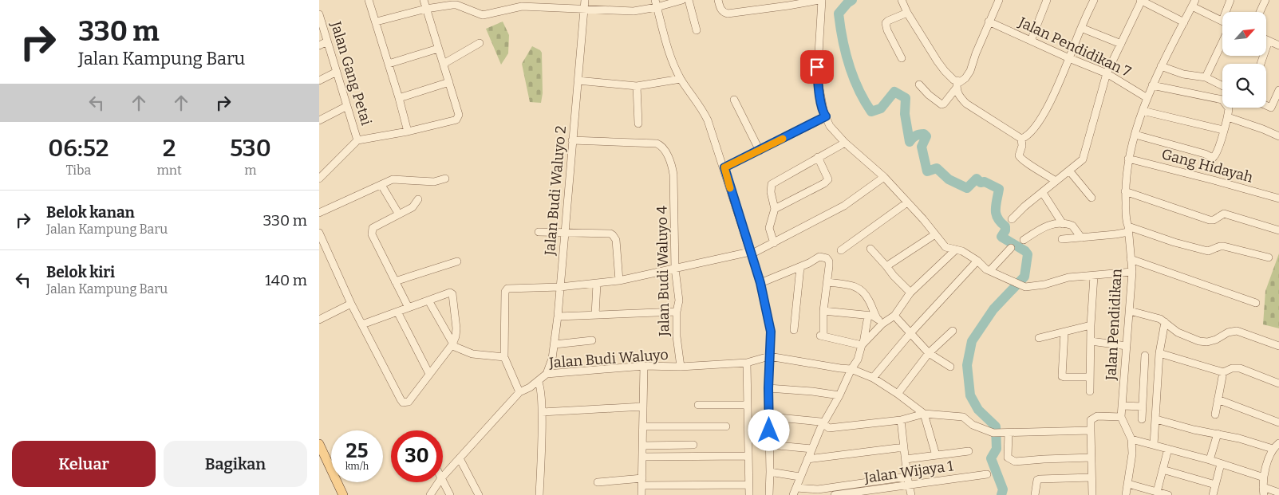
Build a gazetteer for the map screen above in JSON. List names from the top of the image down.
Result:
{
  "streets": {
    "street": [
      "Jalan Pendidikan 7",
      "Jalan Gang Petai",
      "Gang Hidayah",
      "Jalan Budi Waluyo 2",
      "Jalan Budi Waluyo 4",
      "Jalan Pendidikan",
      "Jalan Budi Waluyo",
      "Jalan Wijaya 1"
    ]
  },
  "crossings": [
    ["Jalan Pendidikan 7", "Jalan Pendidikan"],
    ["Gang Hidayah", "Jalan Pendidikan"],
    ["Jalan Budi Waluyo 2", "Jalan Budi Waluyo 4"],
    ["Jalan Budi Waluyo 2", "Jalan Budi Waluyo"],
    ["Jalan Budi Waluyo 4", "Jalan Budi Waluyo"]
  ],
  "north": "top right",
  "page": {
    "turn": ["330 m", "Jalan Kampung Baru"],
    "eta": [
      "06:52",
      "Tiba",
      "2",
      "mnt",
      "530",
      "m"
    ],
    "list": [
      {
        "name": "Belok kanan",
        "note": "Jalan Kampung Baru",
        "value": "330 m"
      },
      {
        "name": "Belok kiri",
        "note": "Jalan Kampung Baru",
        "value": "140 m"
      }
    ],
    "speed": "25 km/h",
    "limit": "30",
    "buttons": ["Keluar", "Bagikan"]
  }
}
